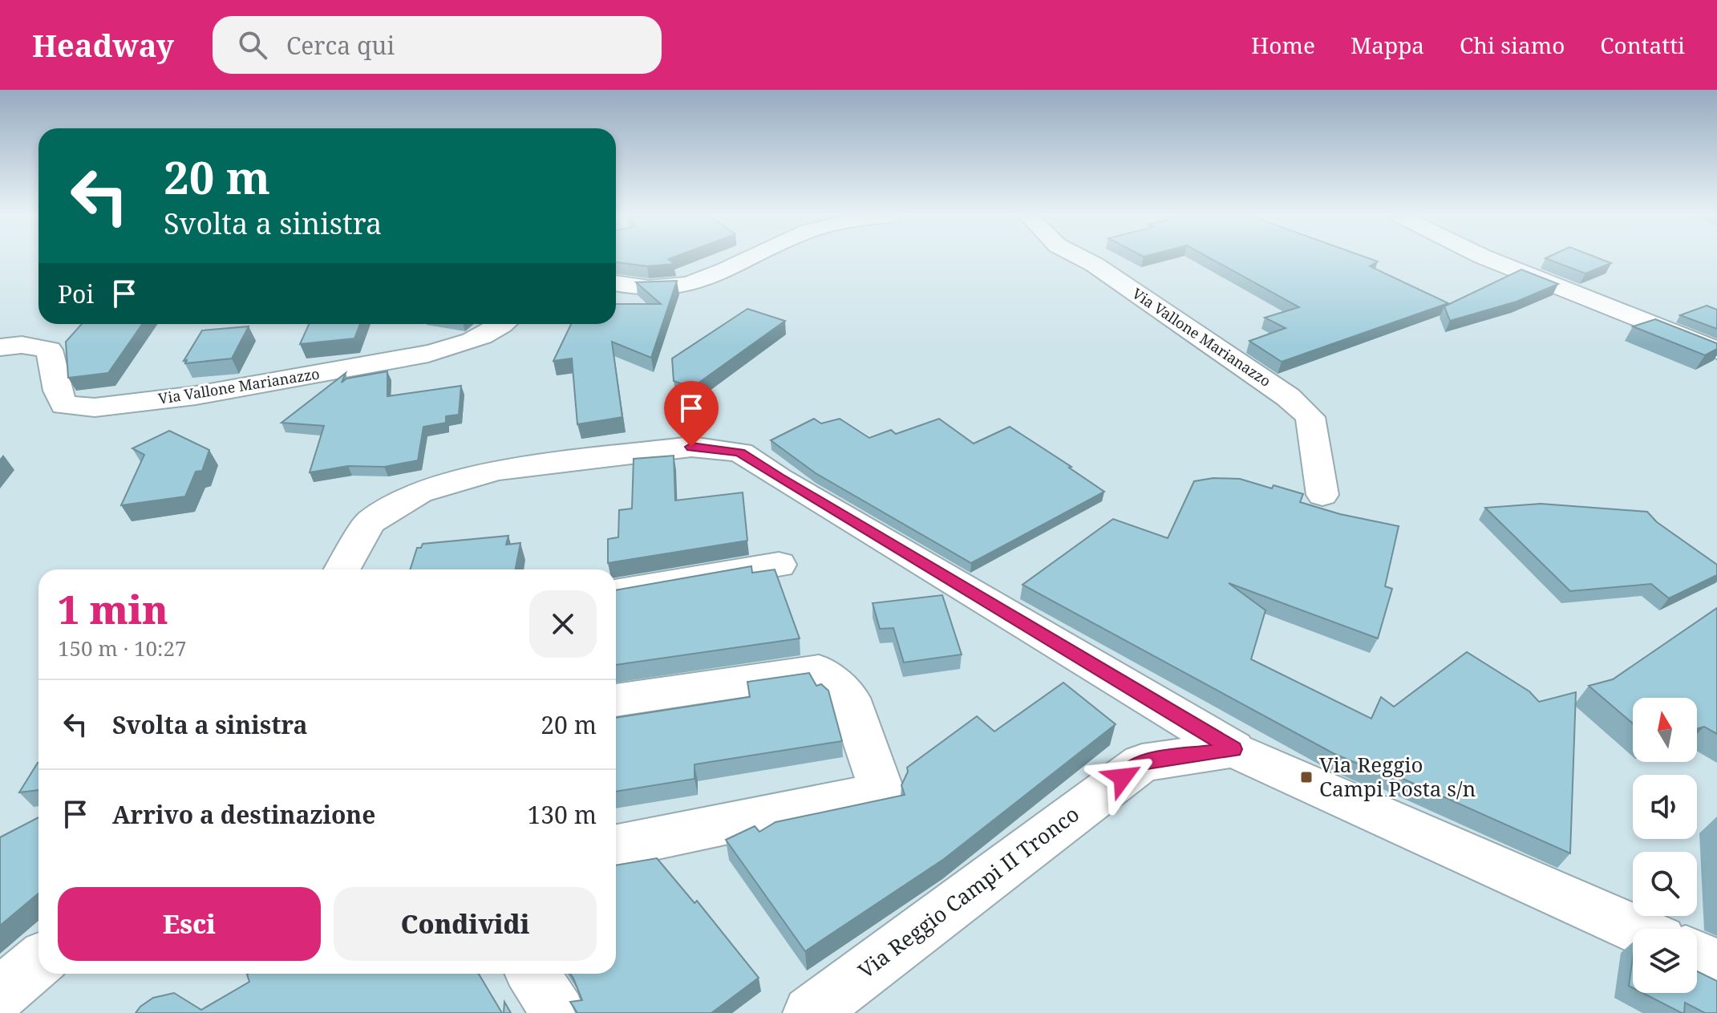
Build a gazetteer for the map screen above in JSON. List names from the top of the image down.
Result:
{
  "streets": {
    "street": ["Via Vallone Marianazzo", "Via Reggio Campi II Tronco"]
  },
  "places": {
    "transit": ["Via Reggio Campi Posta s/n"]
  },
  "north": "top",
  "page": {
    "header": "Headway",
    "search": "Cerca qui",
    "nav": [
      "Home",
      "Mappa",
      "Chi siamo",
      "Contatti"
    ],
    "turn": ["20 m", "Svolta a sinistra"],
    "then": "Poi",
    "heading": ["1 min", "150 m · 10:27"],
    "list": [
      {
        "name": "Svolta a sinistra",
        "value": "20 m"
      },
      {
        "name": "Arrivo a destinazione",
        "value": "130 m"
      }
    ],
    "buttons": ["Esci", "Condividi"]
  }
}
